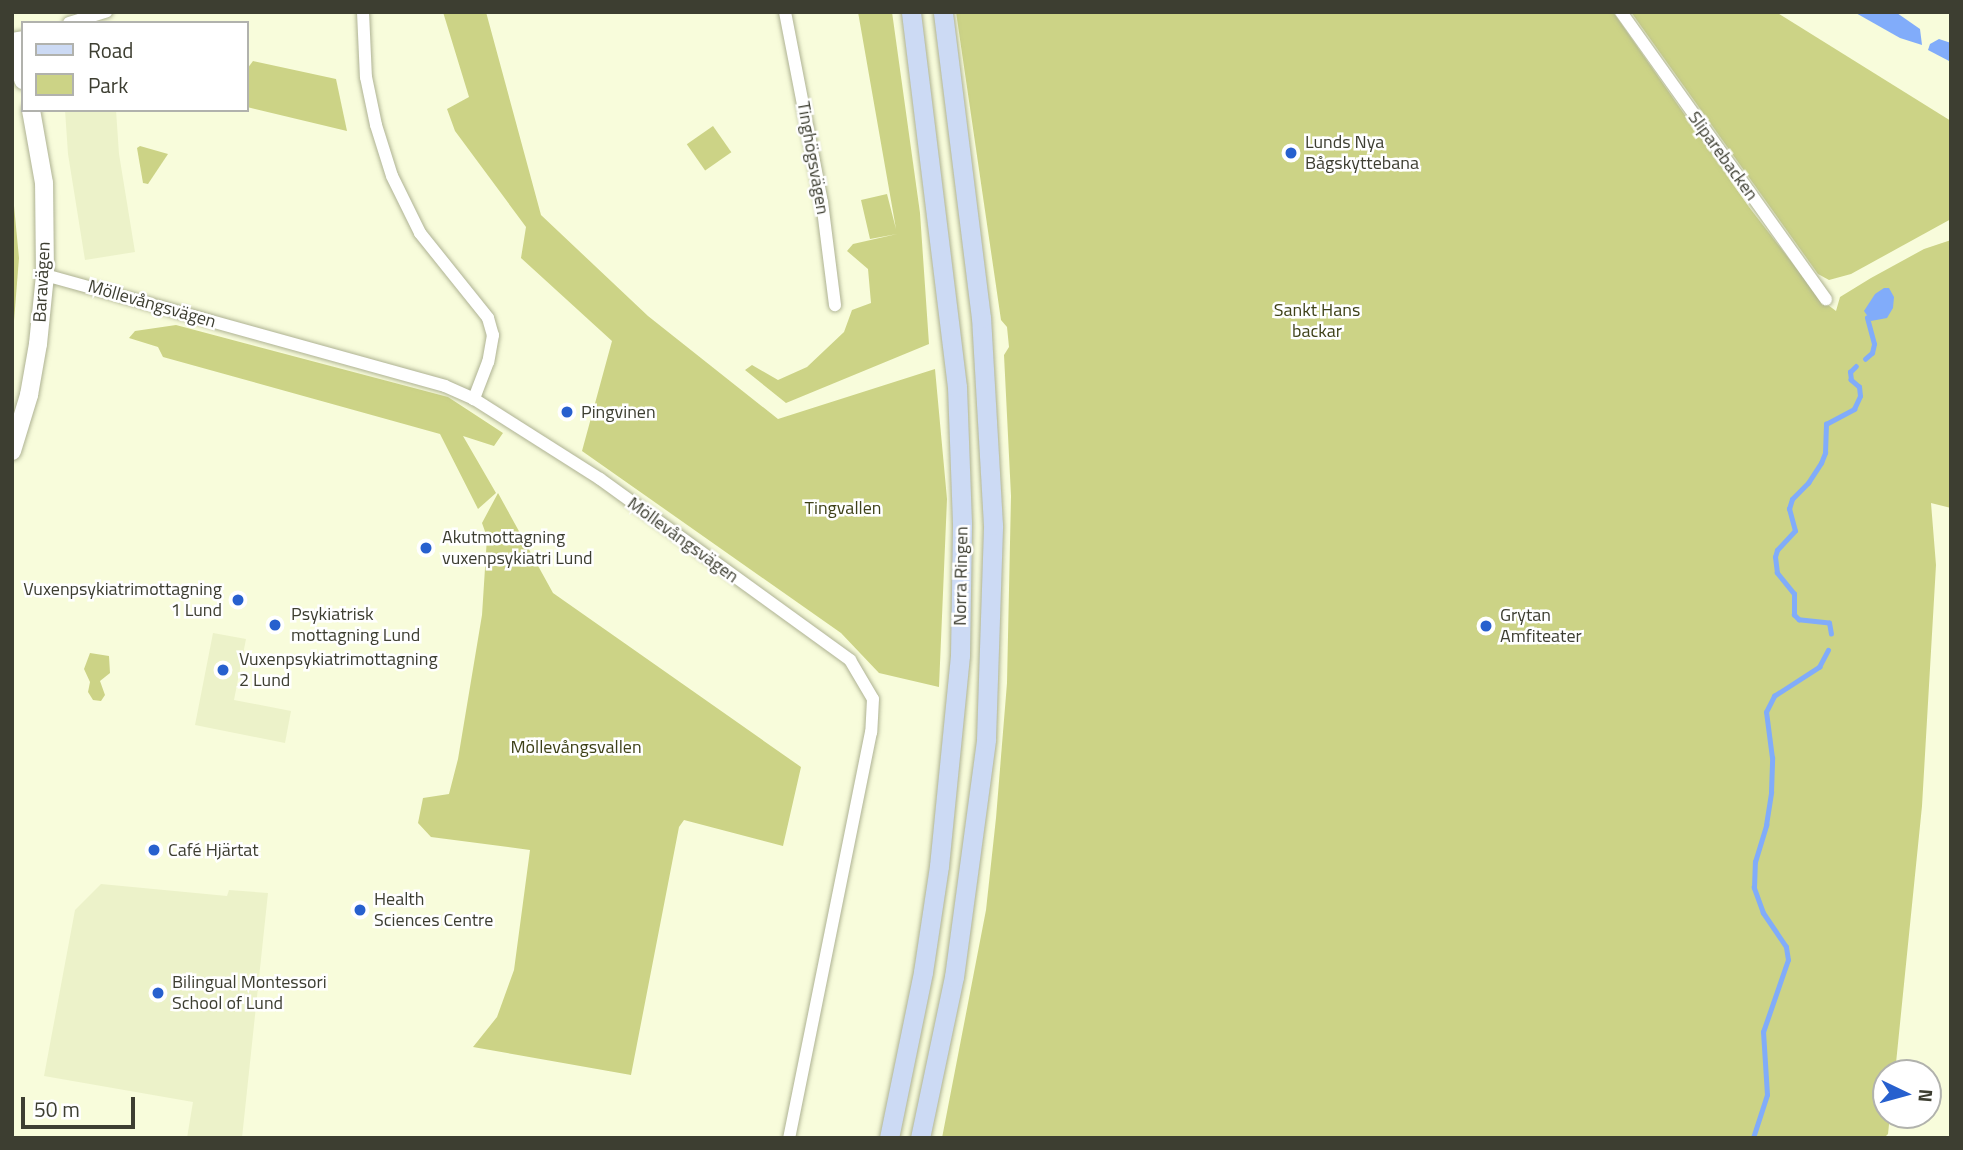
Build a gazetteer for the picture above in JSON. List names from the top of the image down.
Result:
{
  "streets": {
    "main road": ["Norra Ringen"],
    "street": [
      "Sliparebacken",
      "Tinghögsvägen",
      "Baravägen",
      "Möllevångsvägen"
    ]
  },
  "crossings": [
    ["Baravägen", "Möllevångsvägen"]
  ],
  "parks": ["Sankt Hans backar", "Tingvallen", "Möllevångsvallen"],
  "places": [
    "Lunds Nya Bågskyttebana",
    "Pingvinen",
    "Akutmottagning vuxenpsykiatri Lund",
    "Vuxenpsykiatrimottagning 1 Lund",
    "Psykiatrisk mottagning Lund",
    "Grytan Amfiteater",
    "Vuxenpsykiatrimottagning 2 Lund",
    "Café Hjärtat",
    "Health Sciences Centre",
    "Bilingual Montessori School of Lund"
  ],
  "legend": ["Road", "Park"],
  "scale_bar": "50 m",
  "north": "right"
}
